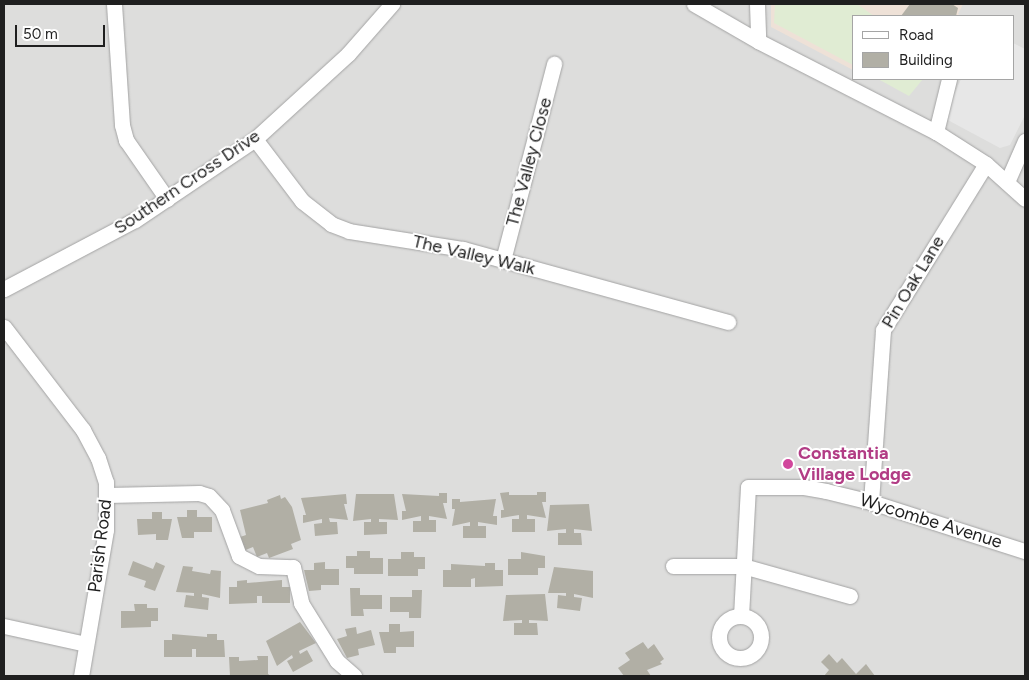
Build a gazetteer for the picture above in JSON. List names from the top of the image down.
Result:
{
  "streets": {
    "street": [
      "The Valley Close",
      "Southern Cross Drive",
      "The Valley Walk",
      "Pin Oak Lane",
      "Wycombe Avenue",
      "Parish Road"
    ]
  },
  "crossings": [
    ["The Valley Close", "The Valley Walk"],
    ["Southern Cross Drive", "The Valley Walk"],
    ["Pin Oak Lane", "Wycombe Avenue"]
  ],
  "places": ["Constantia Village Lodge"],
  "legend": ["Road", "Building"],
  "scale_bar": "50 m"
}
